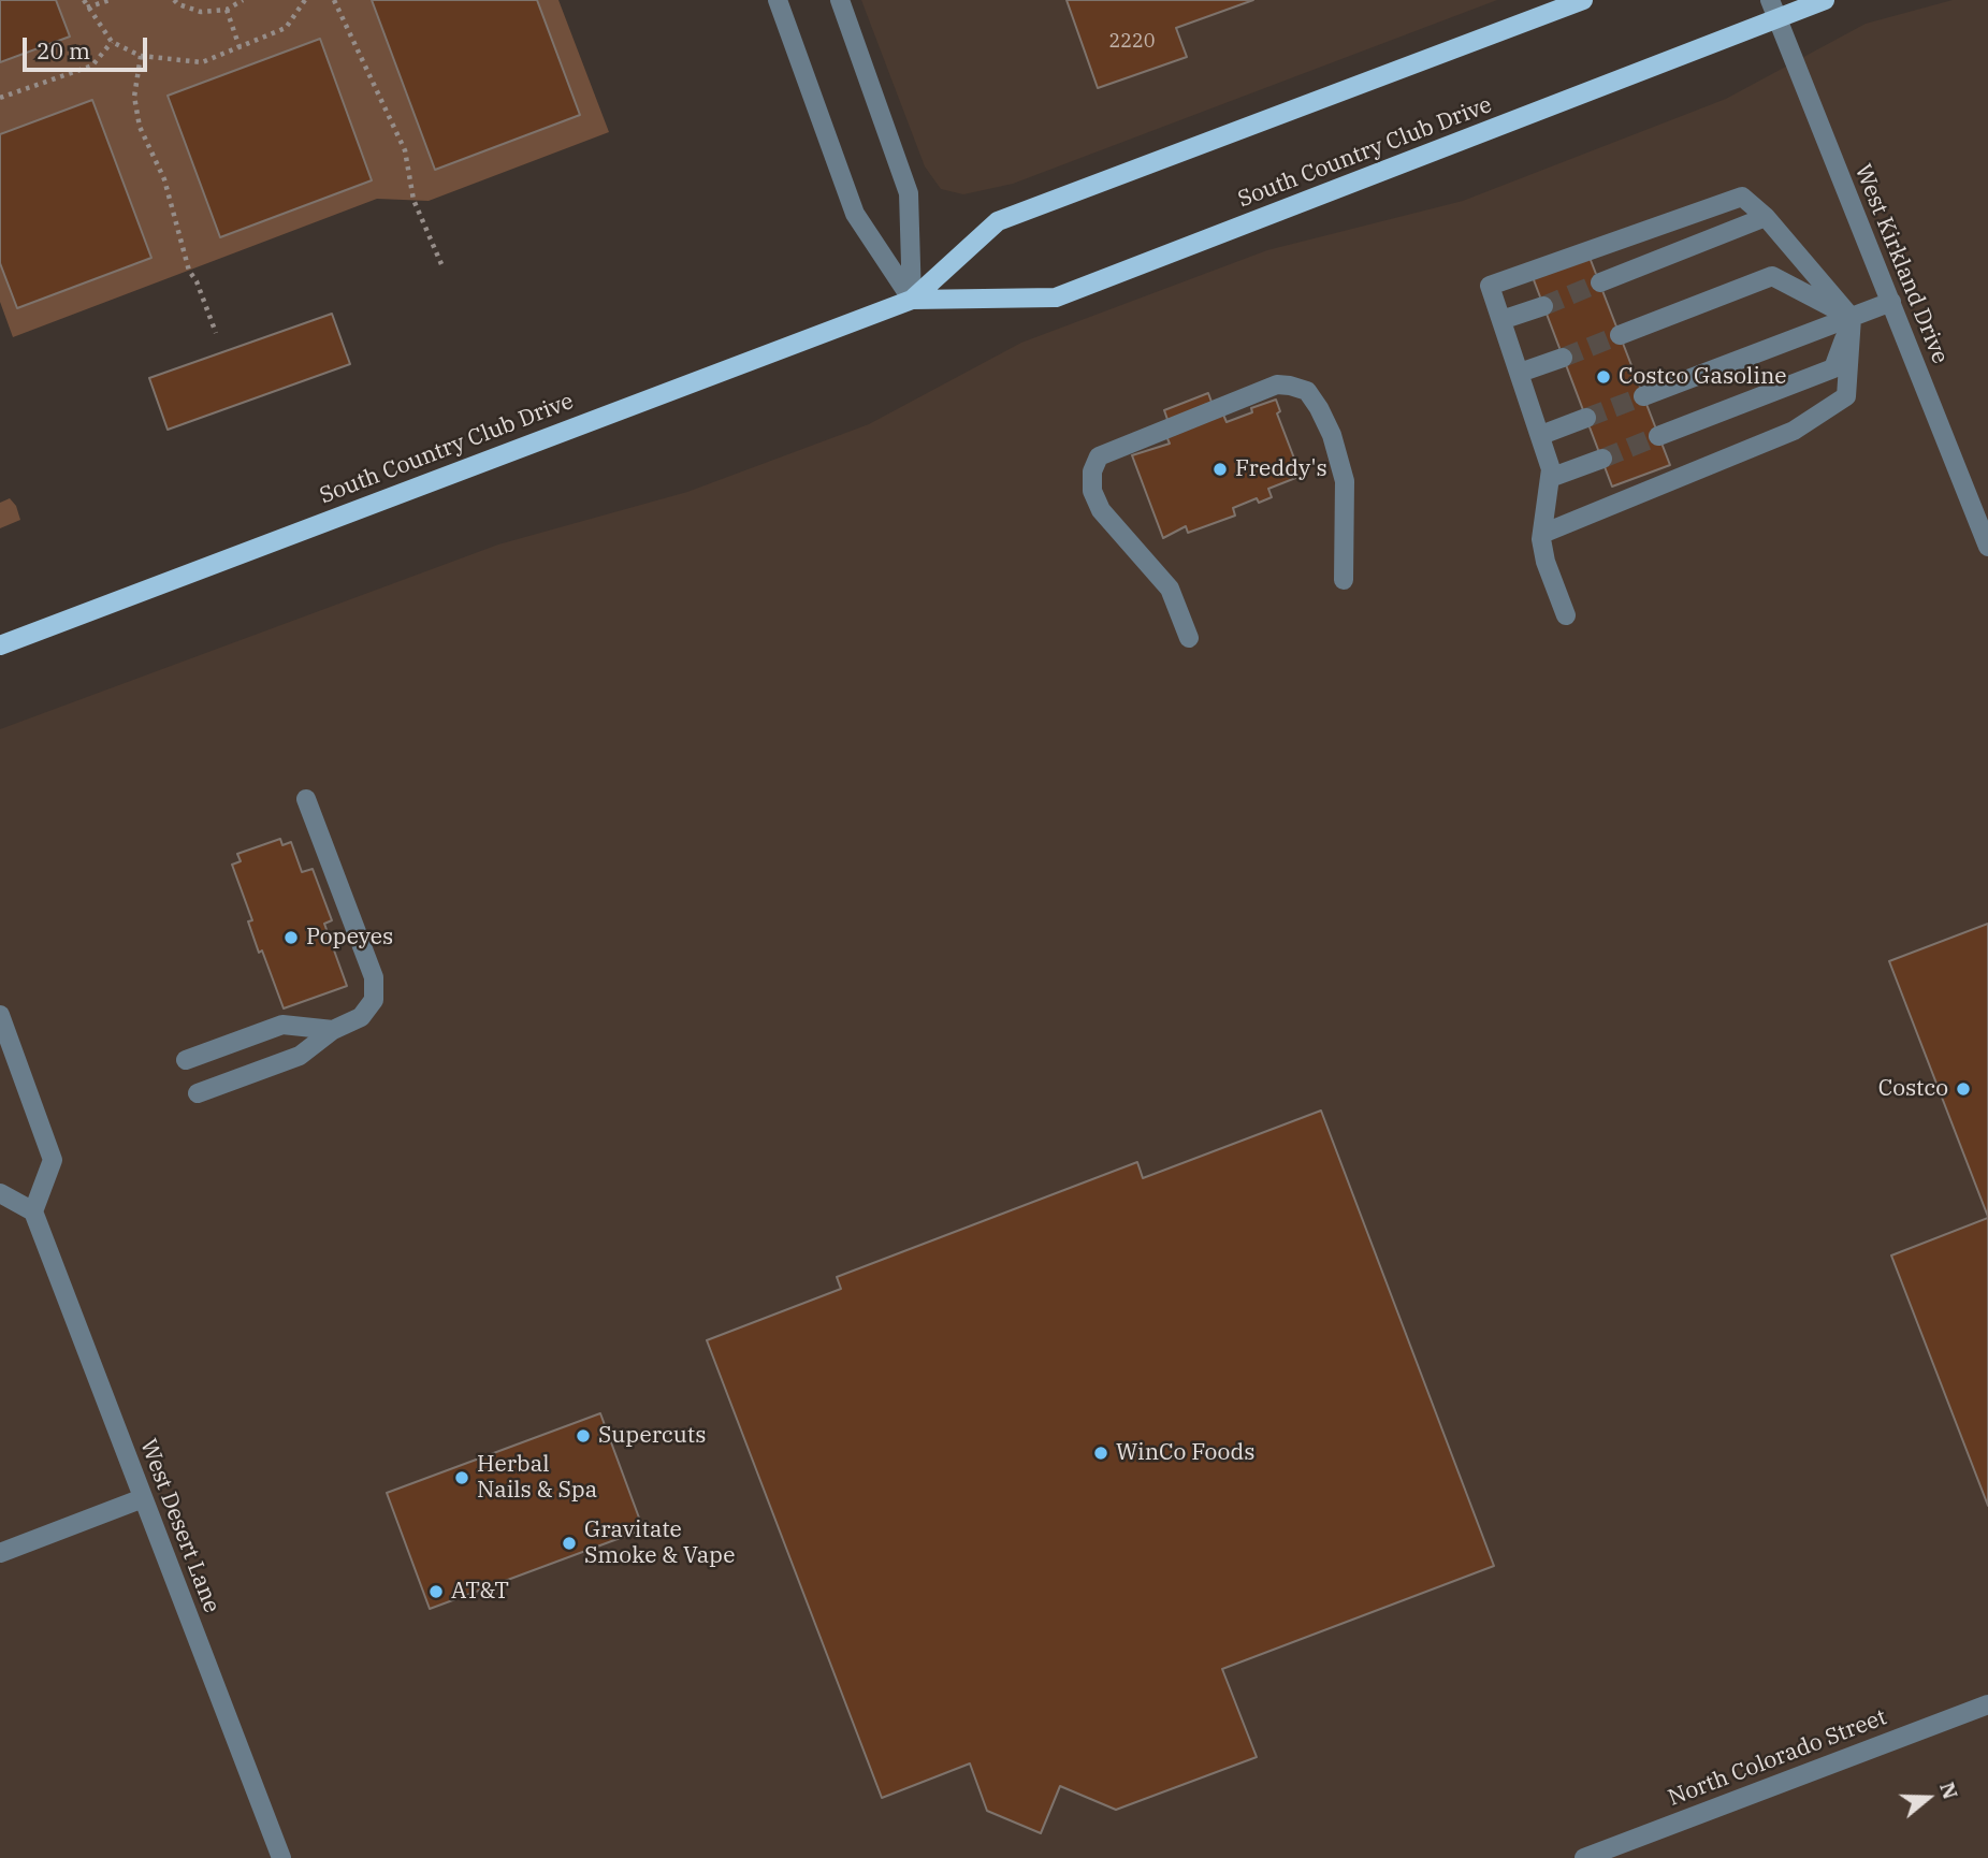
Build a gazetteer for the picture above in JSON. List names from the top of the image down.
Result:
{
  "streets": {
    "main road": ["South Country Club Drive"],
    "street": ["West Kirkland Drive", "West Desert Lane", "North Colorado Street"]
  },
  "crossings": [
    ["South Country Club Drive", "West Kirkland Drive"]
  ],
  "places": [
    "Costco Gasoline",
    "Freddy's",
    "Popeyes",
    "Costco",
    "Supercuts",
    "WinCo Foods",
    "Herbal Nails & Spa",
    "Gravitate Smoke & Vape",
    "AT&T"
  ],
  "house_numbers": ["2220"],
  "scale_bar": "20 m",
  "north": "right"
}
